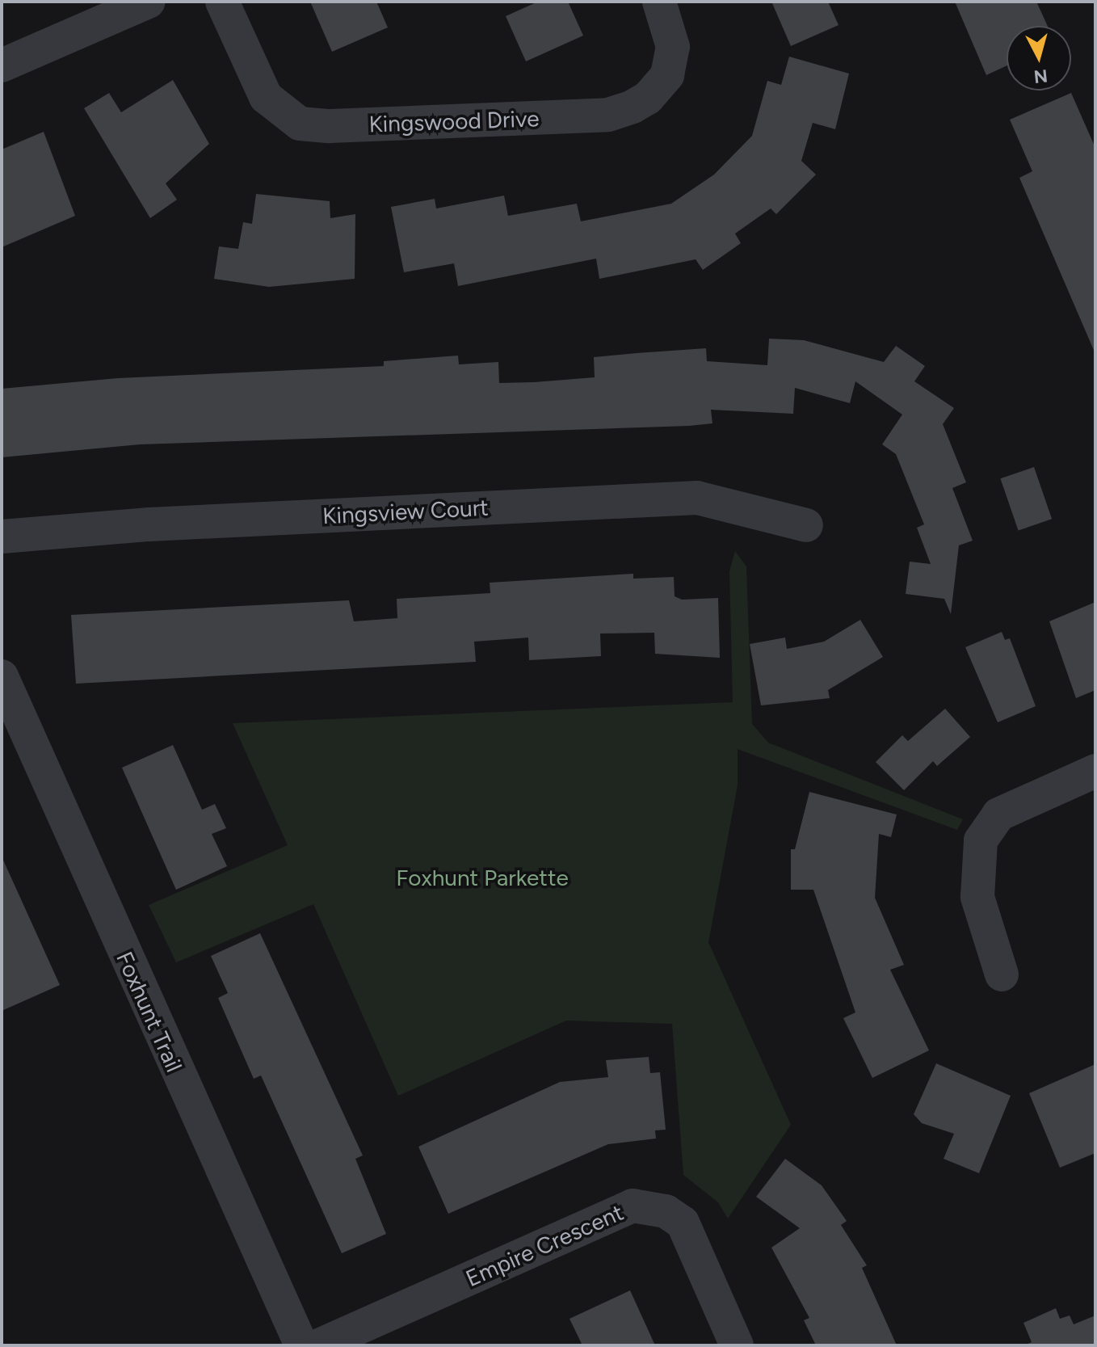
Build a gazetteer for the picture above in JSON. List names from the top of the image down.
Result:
{
  "streets": {
    "street": [
      "Kingswood Drive",
      "Kingsview Court",
      "Foxhunt Trail",
      "Empire Crescent"
    ]
  },
  "parks": ["Foxhunt Parkette"],
  "north": "bottom"
}
